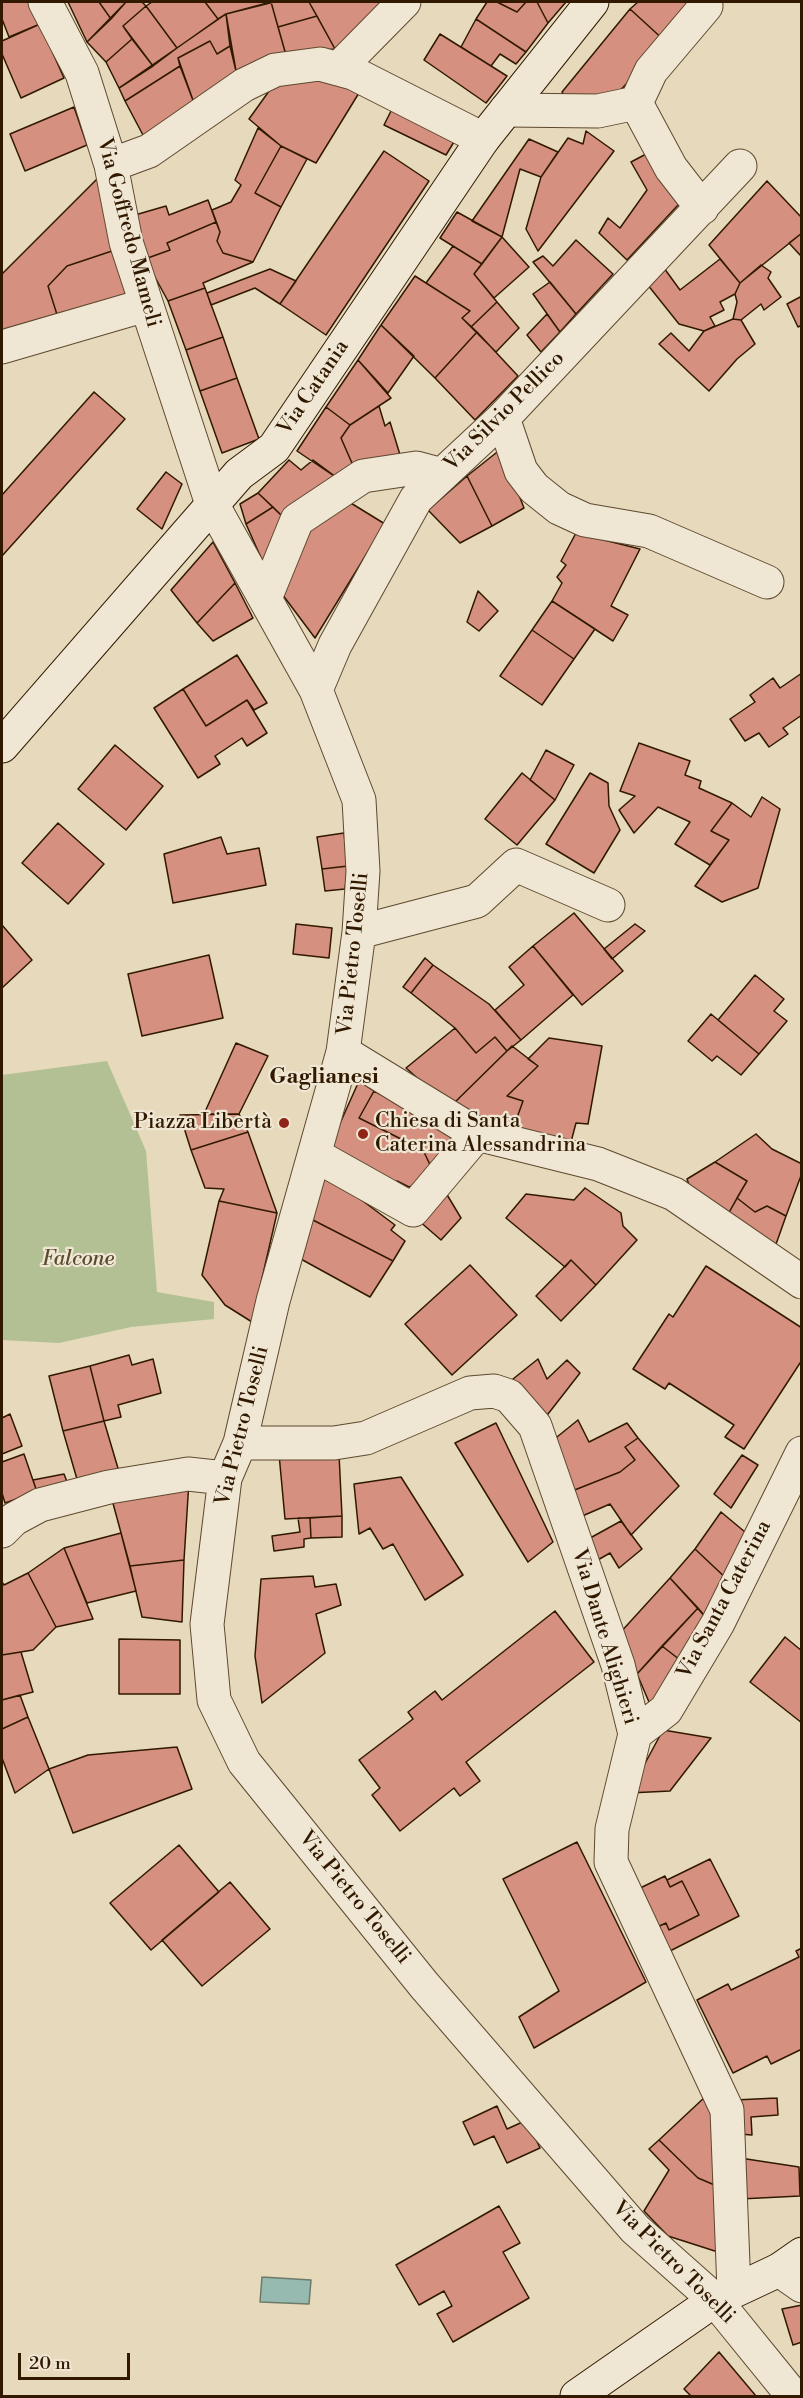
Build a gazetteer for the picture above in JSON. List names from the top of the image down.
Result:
{
  "streets": {
    "street": [
      "Via Goffredo Mameli",
      "Via Catania",
      "Via Silvio Pellico",
      "Via Pietro Toselli",
      "Via Santa Caterina",
      "Via Dante Alighieri"
    ]
  },
  "crossings": [
    ["Via Goffredo Mameli", "Via Catania"],
    ["Via Goffredo Mameli", "Via Pietro Toselli"],
    ["Via Catania", "Via Pietro Toselli"],
    ["Via Silvio Pellico", "Via Pietro Toselli"],
    ["Via Pietro Toselli", "Via Dante Alighieri"],
    ["Via Santa Caterina", "Via Dante Alighieri"]
  ],
  "districts": ["Gaglianesi"],
  "parks": ["Falcone"],
  "places": ["Piazza Libertà", "Chiesa di Santa Caterina Alessandrina"],
  "scale_bar": "20 m"
}
